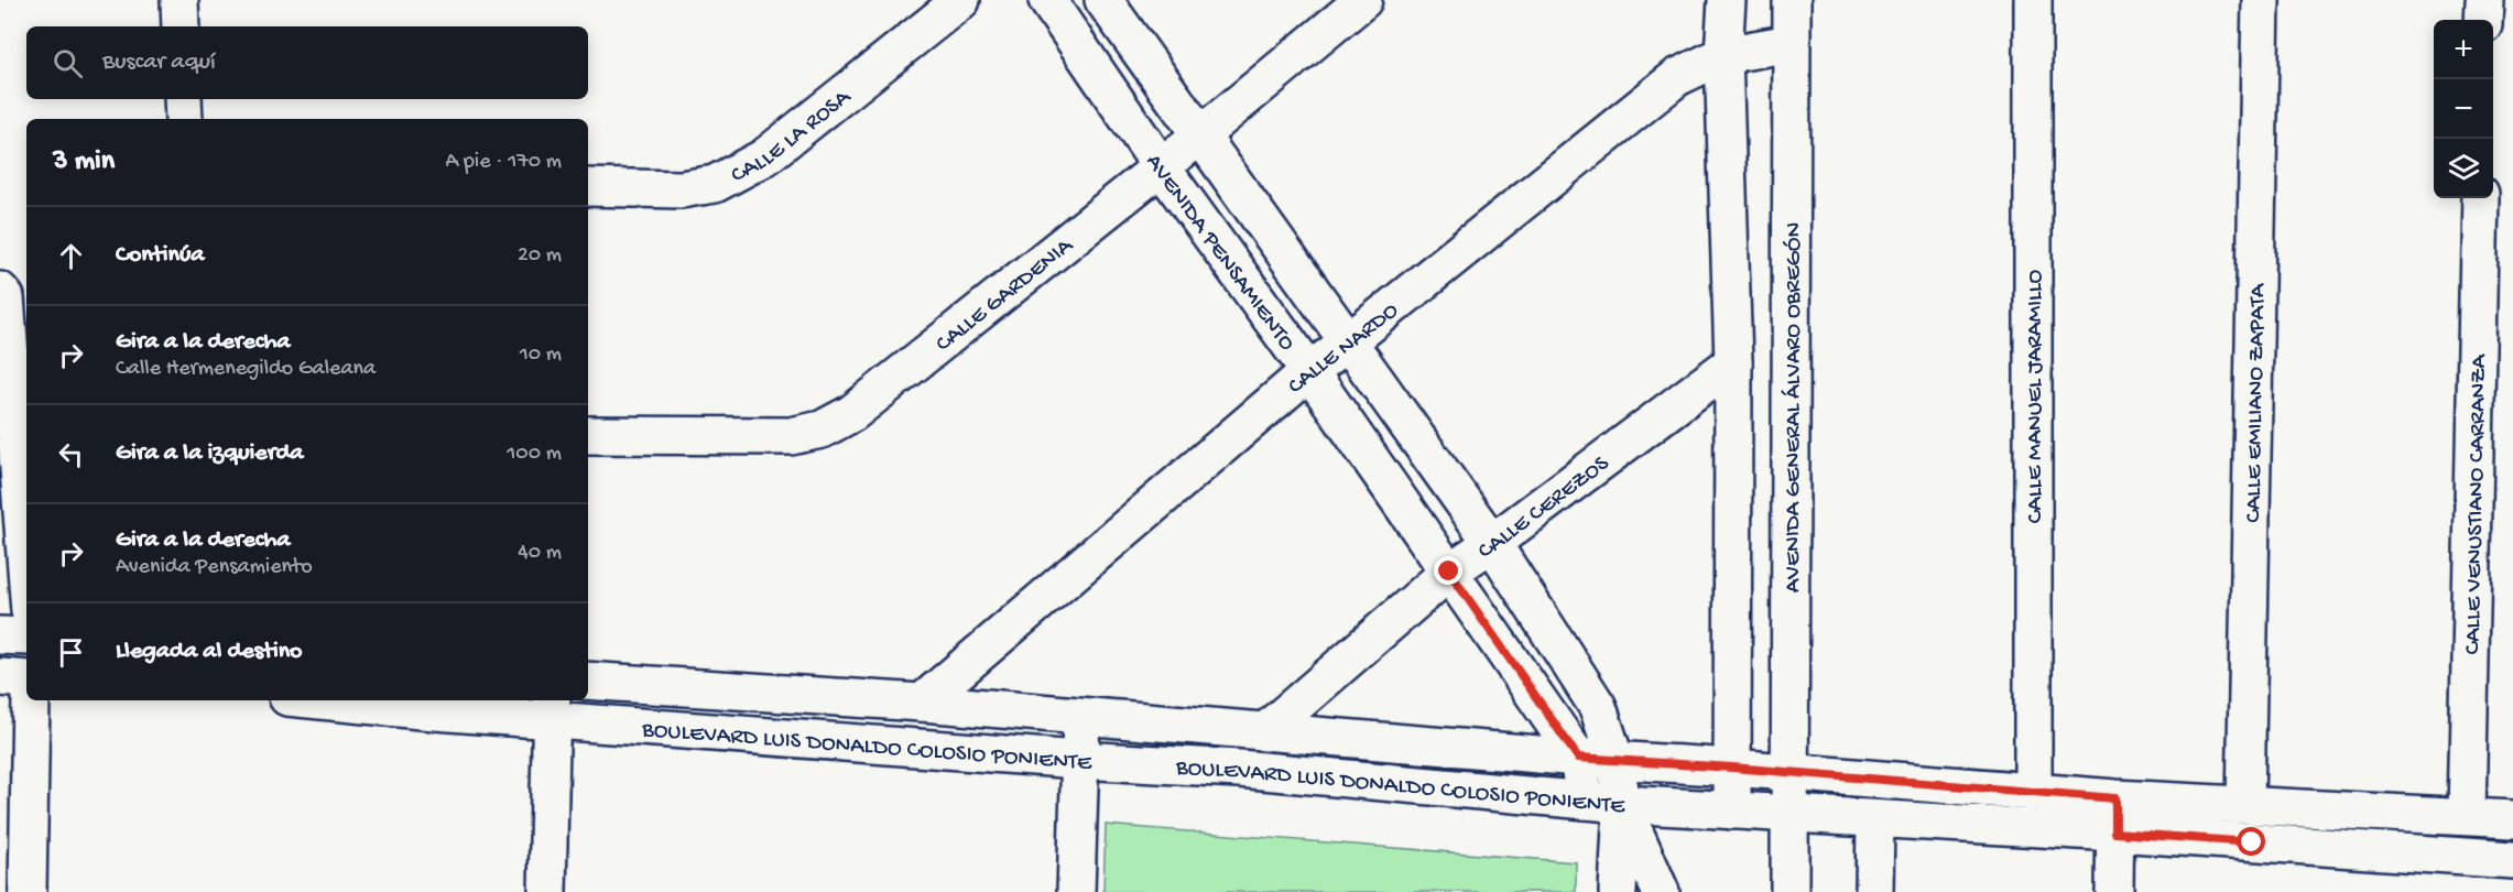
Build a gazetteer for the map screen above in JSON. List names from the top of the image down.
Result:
{
  "streets": {
    "street": [
      "CALLE LA ROSA",
      "AVENIDA PENSAMIENTO",
      "CALLE GARDENIA",
      "CALLE NARDO",
      "CALLE MANUEL JARAMILLO",
      "CALLE EMILIANO ZAPATA",
      "AVENIDA GENERAL ÁLVARO OBREGÓN",
      "CALLE VENUSTIANO CARRANZA",
      "CALLE CEREZOS",
      "BOULEVARD LUIS DONALDO COLOSIO PONIENTE"
    ]
  },
  "crossings": [
    ["AVENIDA PENSAMIENTO", "CALLE GARDENIA"],
    ["AVENIDA PENSAMIENTO", "CALLE NARDO"],
    ["AVENIDA PENSAMIENTO", "CALLE CEREZOS"],
    ["AVENIDA PENSAMIENTO", "BOULEVARD LUIS DONALDO COLOSIO PONIENTE"],
    ["CALLE NARDO", "AVENIDA GENERAL ÁLVARO OBREGÓN"],
    ["CALLE NARDO", "BOULEVARD LUIS DONALDO COLOSIO PONIENTE"],
    ["CALLE MANUEL JARAMILLO", "BOULEVARD LUIS DONALDO COLOSIO PONIENTE"],
    ["CALLE EMILIANO ZAPATA", "BOULEVARD LUIS DONALDO COLOSIO PONIENTE"],
    ["AVENIDA GENERAL ÁLVARO OBREGÓN", "BOULEVARD LUIS DONALDO COLOSIO PONIENTE"],
    ["CALLE VENUSTIANO CARRANZA", "BOULEVARD LUIS DONALDO COLOSIO PONIENTE"],
    ["CALLE CEREZOS", "BOULEVARD LUIS DONALDO COLOSIO PONIENTE"]
  ],
  "page": {
    "map_buttons": ["+", "−"],
    "search": "Buscar aquí",
    "heading": ["3 min", "A pie · 170 m"],
    "list": [
      ["Continúa", "20 m"],
      ["Gira a la derecha", "Calle Hermenegildo Galeana", "10 m"],
      ["Gira a la izquierda", "100 m"],
      ["Gira a la derecha", "Avenida Pensamiento", "40 m"],
      "Llegada al destino"
    ]
  }
}
